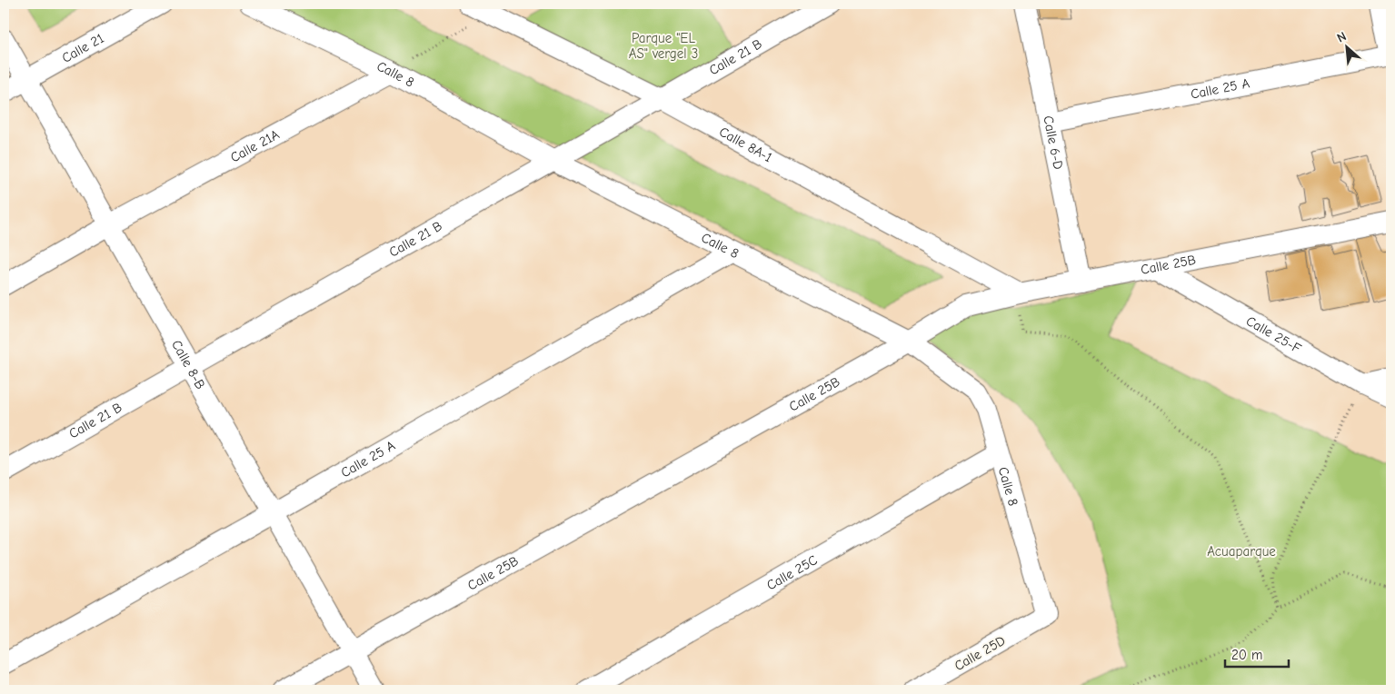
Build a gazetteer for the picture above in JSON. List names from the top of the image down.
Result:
{
  "streets": {
    "street": [
      "Calle 21",
      "Calle 21 B",
      "Calle 8",
      "Calle 25 A",
      "Calle 6-D",
      "Calle 8A-1",
      "Calle 21A",
      "Calle 25B",
      "Calle 25-F",
      "Calle 8-B",
      "Calle 25C",
      "Calle 25D"
    ]
  },
  "crossings": [
    ["Calle 21", "Calle 8-B"],
    ["Calle 21 B", "Calle 8"],
    ["Calle 21 B", "Calle 8A-1"],
    ["Calle 21 B", "Calle 8-B"],
    ["Calle 8", "Calle 25 A"],
    ["Calle 8", "Calle 21A"],
    ["Calle 8", "Calle 25B"],
    ["Calle 8", "Calle 25C"],
    ["Calle 8", "Calle 25D"],
    ["Calle 25 A", "Calle 6-D"],
    ["Calle 25 A", "Calle 8-B"],
    ["Calle 6-D", "Calle 25B"],
    ["Calle 8A-1", "Calle 25B"],
    ["Calle 21A", "Calle 8-B"],
    ["Calle 25B", "Calle 25-F"],
    ["Calle 25B", "Calle 8-B"]
  ],
  "parks": ["Parque \"EL AS\" vergel 3", "Acuaparque"],
  "scale_bar": "20 m",
  "north": "top left"
}
